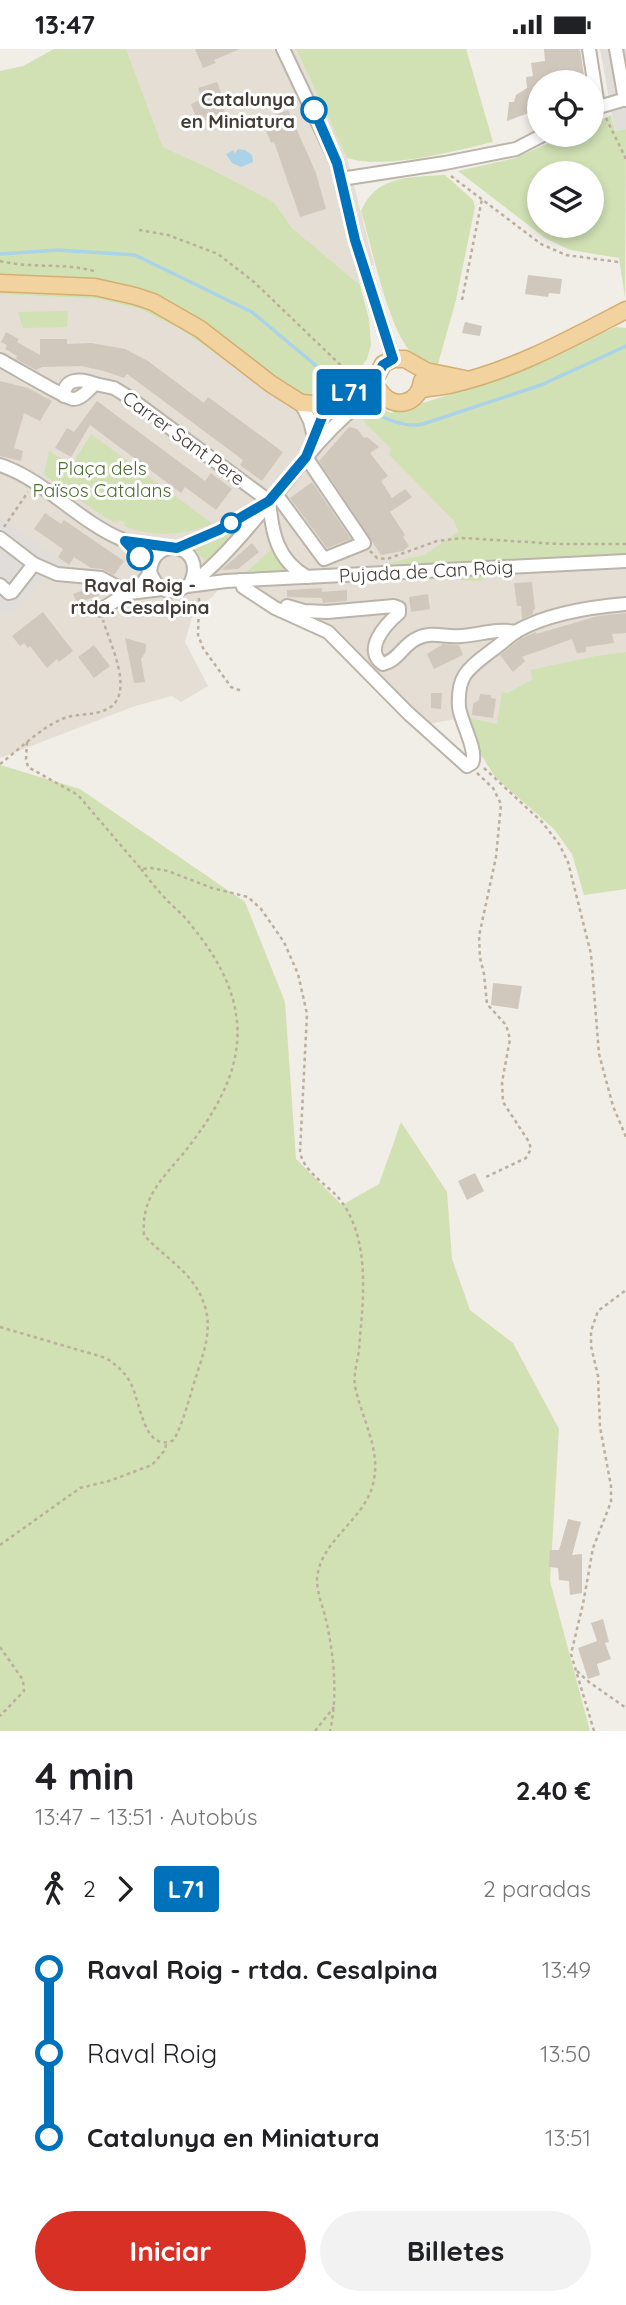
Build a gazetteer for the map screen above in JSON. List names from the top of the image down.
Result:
{
  "streets": {
    "street": ["Carrer Sant Pere", "Pujada de Can Roig"]
  },
  "parks": ["Plaça dels Països Catalans"],
  "places": ["Catalunya en Miniatura", "Raval Roig - rtda. Cesalpina"],
  "lines": ["bus line L71"],
  "page": {
    "status": "13:47",
    "on_map": "L71",
    "heading": ["4 min", "13:47 – 13:51 · Autobús", "2.40 €"],
    "legs": ["2", "L71", "2 paradas"],
    "list": [
      {
        "name": "Raval Roig - rtda. Cesalpina",
        "value": "13:49"
      },
      {
        "name": "Raval Roig",
        "value": "13:50"
      },
      {
        "name": "Catalunya en Miniatura",
        "value": "13:51"
      }
    ],
    "buttons": ["Iniciar", "Billetes"]
  }
}
